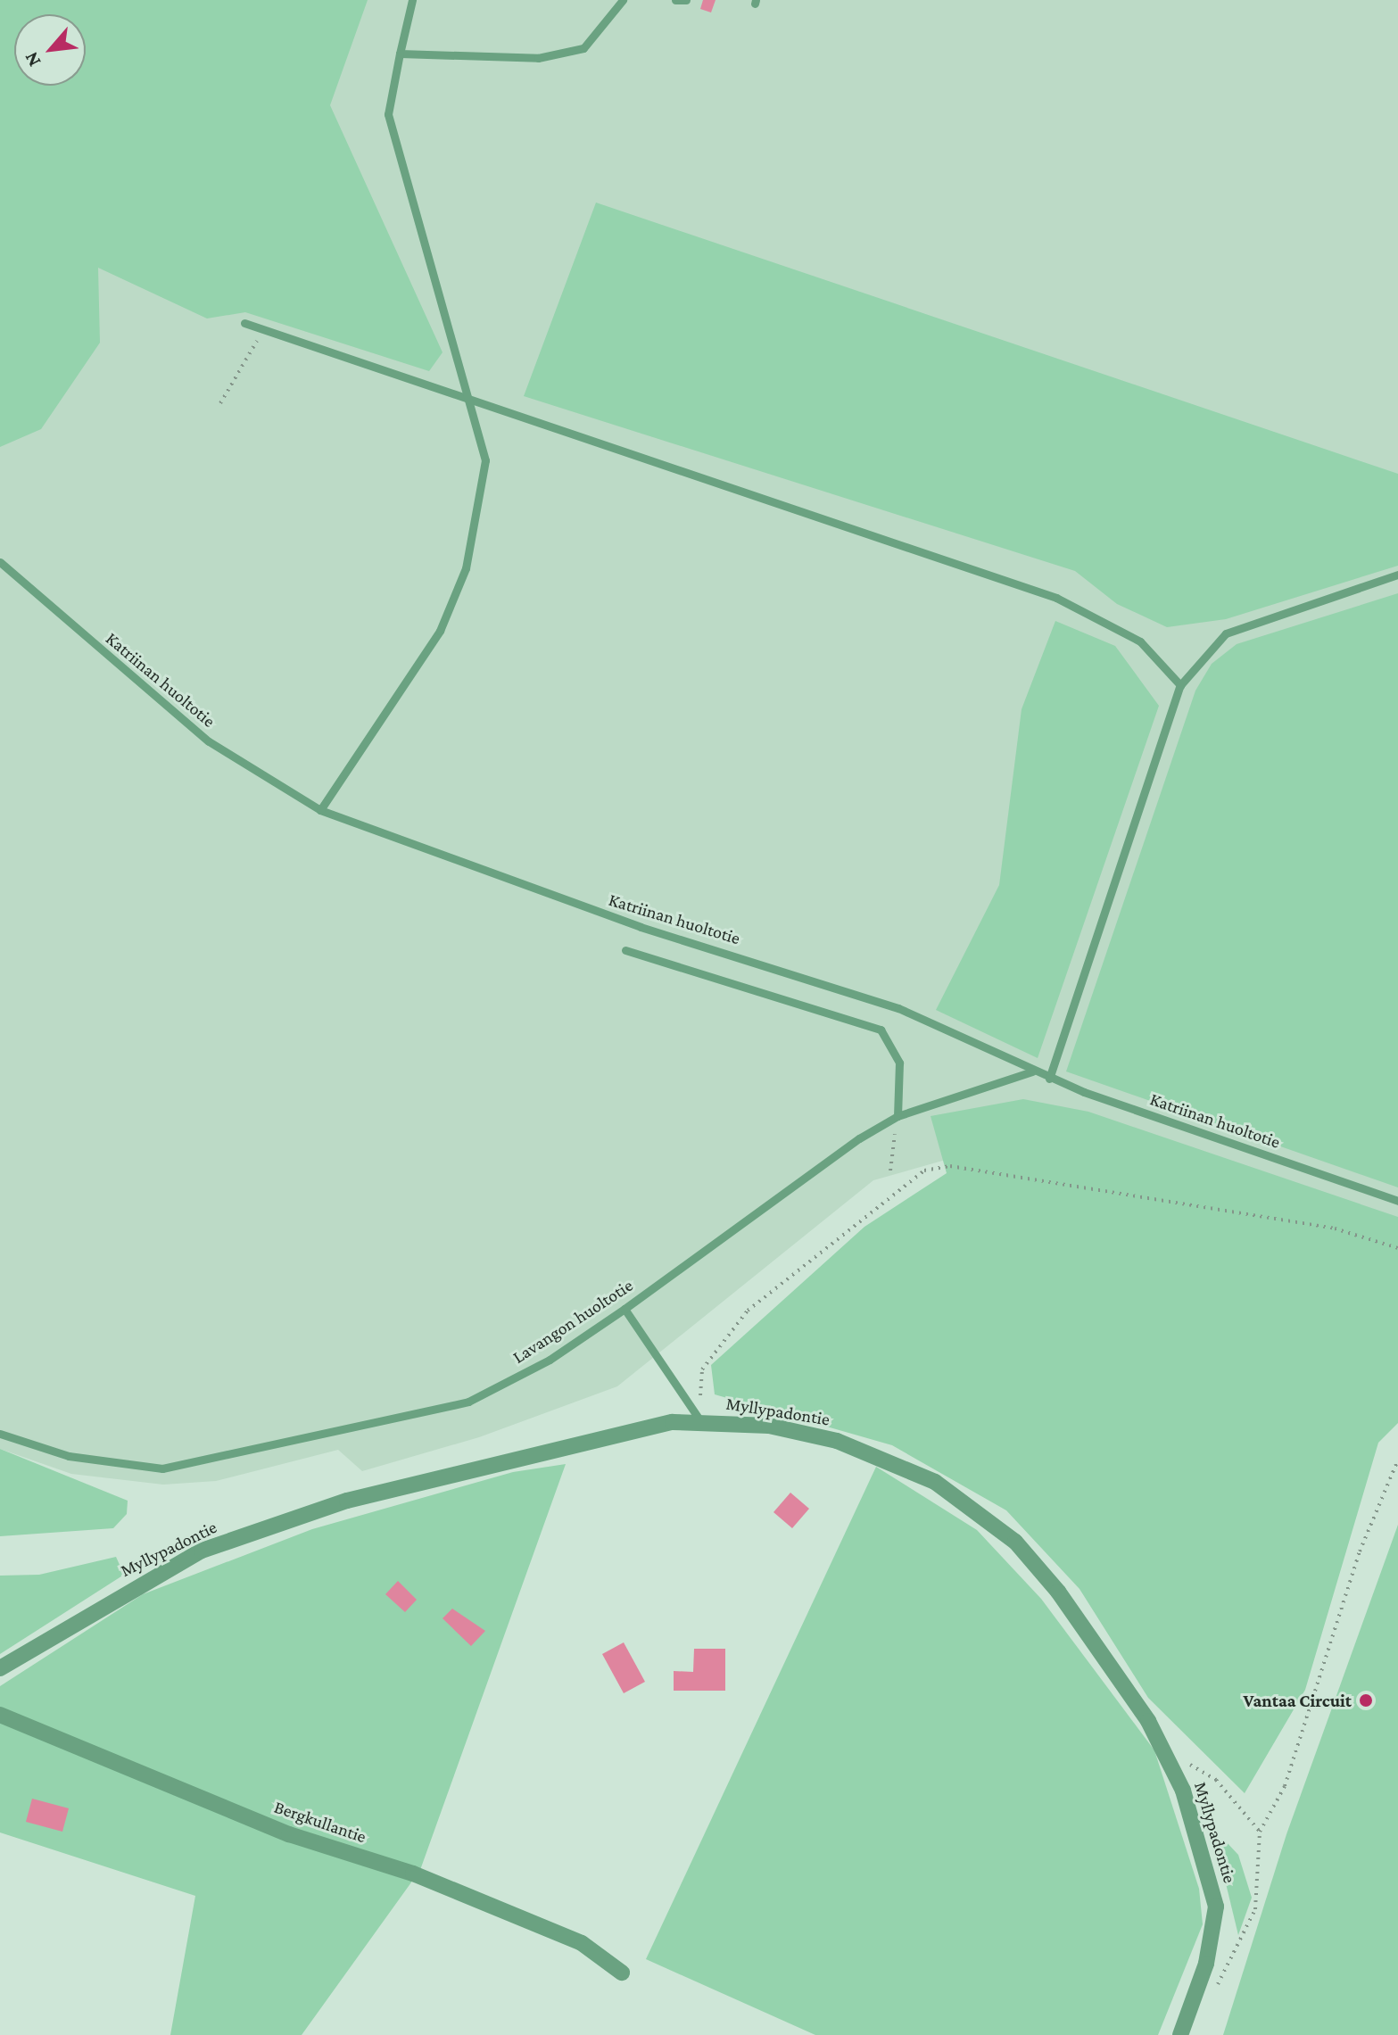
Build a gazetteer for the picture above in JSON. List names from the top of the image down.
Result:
{
  "streets": {
    "street": ["Myllypadontie", "Bergkullantie"],
    "lane": ["Katriinan huoltotie", "Lavangon huoltotie"]
  },
  "crossings": [
    ["Katriinan huoltotie", "Lavangon huoltotie"]
  ],
  "places": ["Vantaa Circuit"],
  "north": "bottom left"
}
